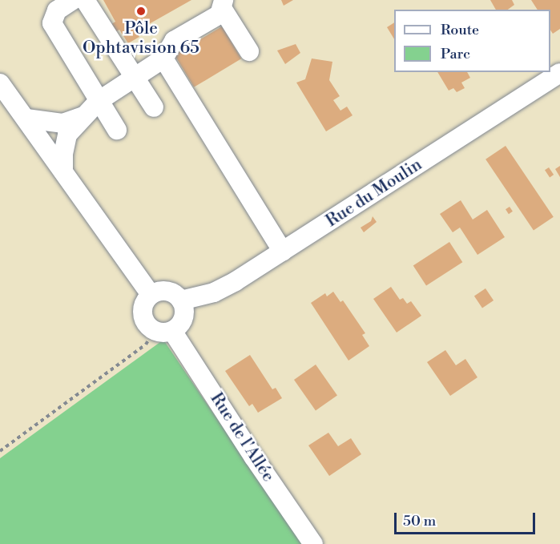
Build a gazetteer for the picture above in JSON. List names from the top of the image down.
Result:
{
  "streets": {
    "street": ["Rue du Moulin", "Rue de l'Allée"]
  },
  "crossings": [
    ["Rue du Moulin", "Rue de l'Allée"]
  ],
  "places": ["Pôle Ophtavision 65"],
  "legend": ["Route", "Parc"],
  "scale_bar": "50 m"
}
